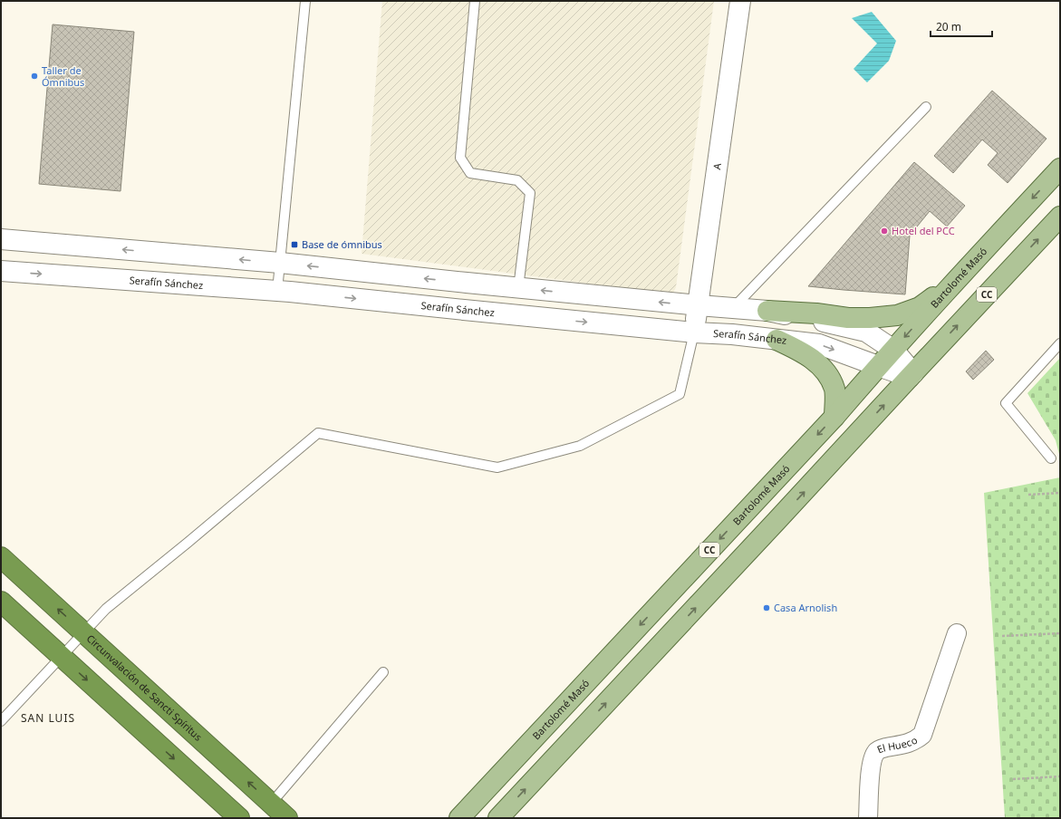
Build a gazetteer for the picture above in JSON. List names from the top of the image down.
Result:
{
  "streets": {
    "highway": ["Circunvalación de Sancti Spíritus"],
    "main road": [
      "A",
      "Bartolomé Masó",
      "Serafín Sánchez",
      "CC"
    ],
    "street": ["El Hueco"]
  },
  "crossings": [
    ["A", "Serafín Sánchez"],
    ["Bartolomé Masó", "Serafín Sánchez"],
    ["Serafín Sánchez", "CC"]
  ],
  "districts": ["SAN LUIS"],
  "places": {
    "other": ["Taller de Ómnibus", "Hotel del PCC", "Casa Arnolish"],
    "transit": ["Base de ómnibus"]
  },
  "scale_bar": "20 m"
}
